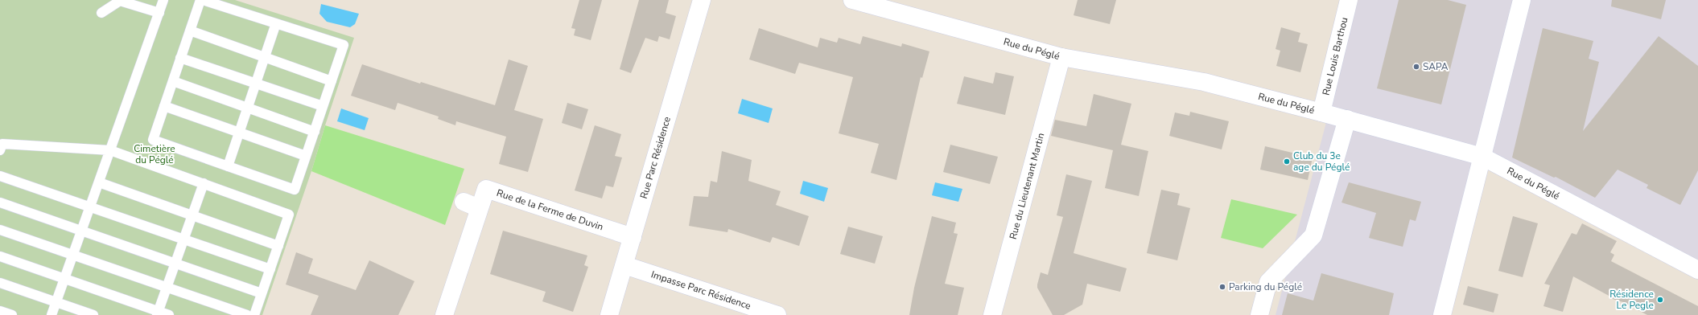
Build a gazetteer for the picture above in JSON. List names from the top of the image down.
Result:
{
  "streets": {
    "street": [
      "Rue du Péglé",
      "Rue Louis Barthou",
      "Rue Parc Résidence",
      "Rue du Lieutenant Martin",
      "Rue de la Ferme de Duvin",
      "Impasse Parc Résidence"
    ]
  },
  "crossings": [
    ["Rue du Péglé", "Rue Louis Barthou"],
    ["Rue du Péglé", "Rue du Lieutenant Martin"],
    ["Rue Parc Résidence", "Rue de la Ferme de Duvin"],
    ["Rue Parc Résidence", "Impasse Parc Résidence"]
  ],
  "parks": ["Cimetière du Péglé"],
  "places": [
    "SAPA",
    "Club du 3e age du Péglé",
    "Parking du Péglé",
    "Résidence Le Pegle"
  ]
}
